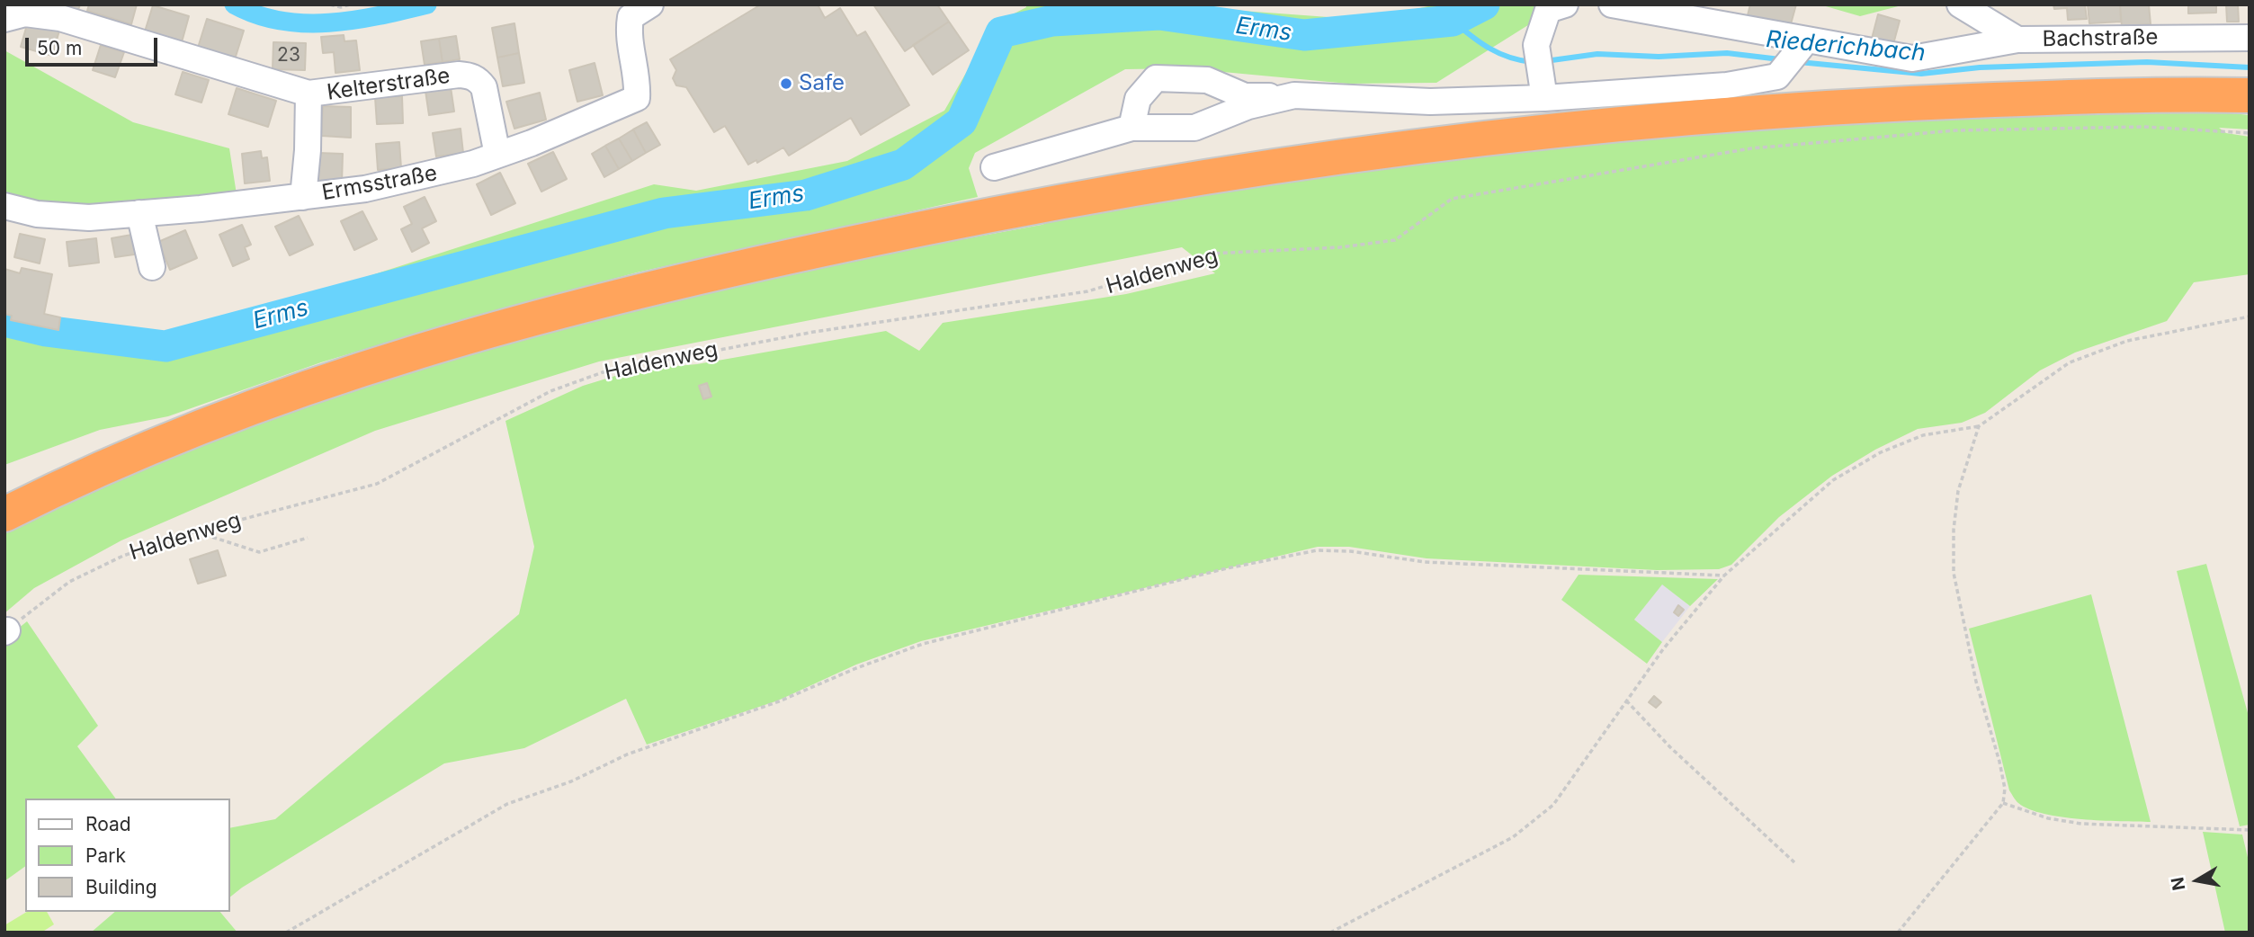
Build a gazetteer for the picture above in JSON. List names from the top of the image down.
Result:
{
  "streets": {
    "street": ["Bachstraße", "Kelterstraße", "Ermsstraße"],
    "path": ["Haldenweg"]
  },
  "crossings": [
    ["Kelterstraße", "Ermsstraße"]
  ],
  "water": ["Erms", "Riederichbach"],
  "places": ["Safe"],
  "house_numbers": ["23"],
  "legend": ["Road", "Park", "Building"],
  "scale_bar": "50 m",
  "north": "left"
}
